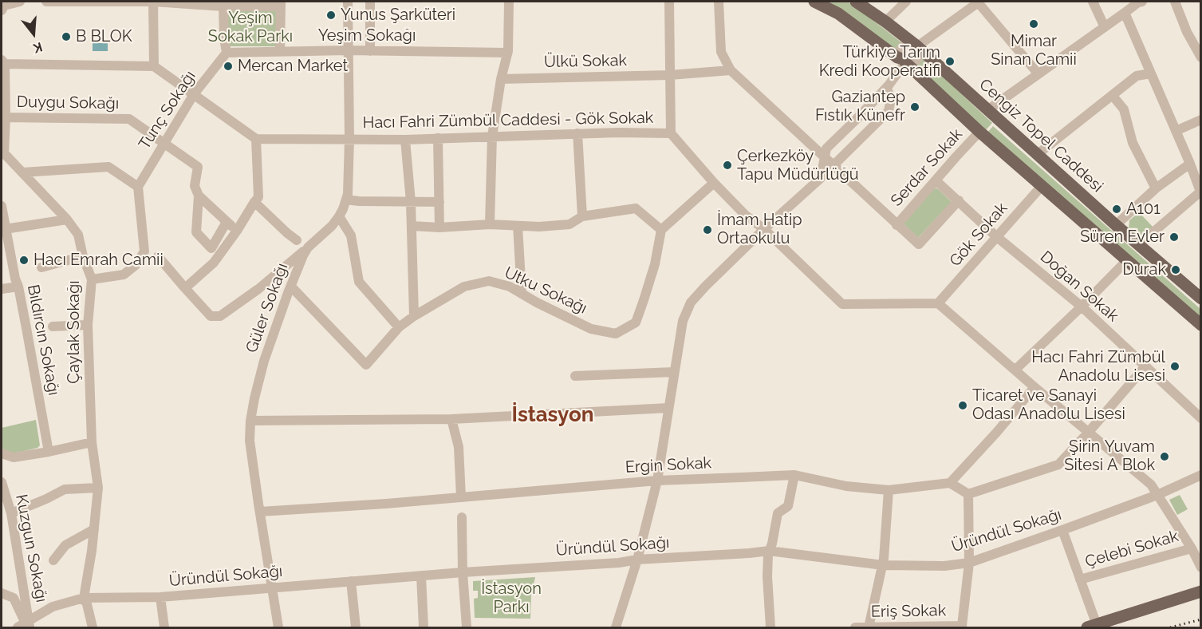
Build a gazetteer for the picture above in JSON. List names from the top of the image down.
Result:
{
  "streets": {
    "main road": ["Cengiz Topel Caddesi"],
    "street": [
      "Yeşim Sokağı",
      "Ülkü Sokak",
      "Duygu Sokağı",
      "Tunç Sokağı",
      "Hacı Fahri Zümbül Caddesi - Gök Sokak",
      "Serdar Sokak",
      "Gök Sokak",
      "Doğan Sokak",
      "Utku Sokağı",
      "Güler Sokağı",
      "Çaylak Sokağı",
      "Bıldırcın Sokağı",
      "Ergin Sokak",
      "Üründül Sokağı",
      "Kuzgun Sokağı",
      "Çelebi Sokak",
      "Eriş Sokak"
    ]
  },
  "crossings": [
    ["Yeşim Sokağı", "Tunç Sokağı"],
    ["Duygu Sokağı", "Tunç Sokağı"],
    ["Duygu Sokağı", "Çaylak Sokağı"],
    ["Hacı Fahri Zümbül Caddesi - Gök Sokak", "Gök Sokak"],
    ["Hacı Fahri Zümbül Caddesi - Gök Sokak", "Güler Sokağı"],
    ["Serdar Sokak", "Doğan Sokak"],
    ["Gök Sokak", "Doğan Sokak"],
    ["Utku Sokağı", "Güler Sokağı"],
    ["Güler Sokağı", "Ergin Sokak"],
    ["Güler Sokağı", "Üründül Sokağı"],
    ["Çaylak Sokağı", "Üründül Sokağı"],
    ["Üründül Sokağı", "Kuzgun Sokağı"],
    ["Üründül Sokağı", "Eriş Sokak"]
  ],
  "districts": ["İstasyon"],
  "parks": ["Yeşim Sokak Parkı", "İstasyon Parkı"],
  "places": [
    "Yunus Şarküteri",
    "Mimar Sinan Camii",
    "B BLOK",
    "Türkiye Tarım Kredi Kooperatifi",
    "Mercan Market",
    "Gaziantep Fıstık Künefr",
    "Çerkezköy Tapu Müdürlüğü",
    "A101",
    "İmam Hatip Ortaokulu",
    "Süren Evler",
    "Hacı Emrah Camii",
    "Durak",
    "Hacı Fahri Zümbül Anadolu Lisesi",
    "Ticaret ve Sanayi Odası Anadolu Lisesi",
    "Şirin Yuvam Sitesi A Blok"
  ],
  "north": "bottom"
}
